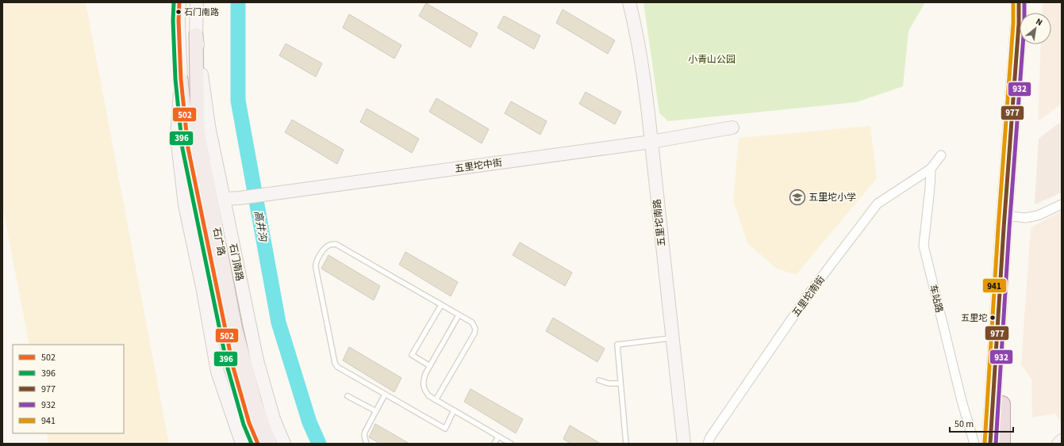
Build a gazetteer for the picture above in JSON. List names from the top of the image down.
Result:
{
  "streets": {
    "main road": ["石广路"],
    "street": [
      "五里坨中街",
      "五里坨南路",
      "石门南路",
      "五里坨南街",
      "车站路"
    ]
  },
  "crossings": [
    ["五里坨中街", "五里坨南路"],
    ["五里坨中街", "石门南路"],
    ["石广路", "石门南路"],
    ["五里坨南街", "车站路"]
  ],
  "water": ["高井沟"],
  "parks": ["小青山公园"],
  "places": {
    "other": ["石门南路", "五里坨"],
    "school or university": ["五里坨小学"]
  },
  "lines": [
    "transit line 502",
    "transit line 396",
    "transit line 977",
    "transit line 932",
    "transit line 941"
  ],
  "legend": [
    "502",
    "396",
    "977",
    "932",
    "941"
  ],
  "scale_bar": "50 m",
  "north": "top right"
}
